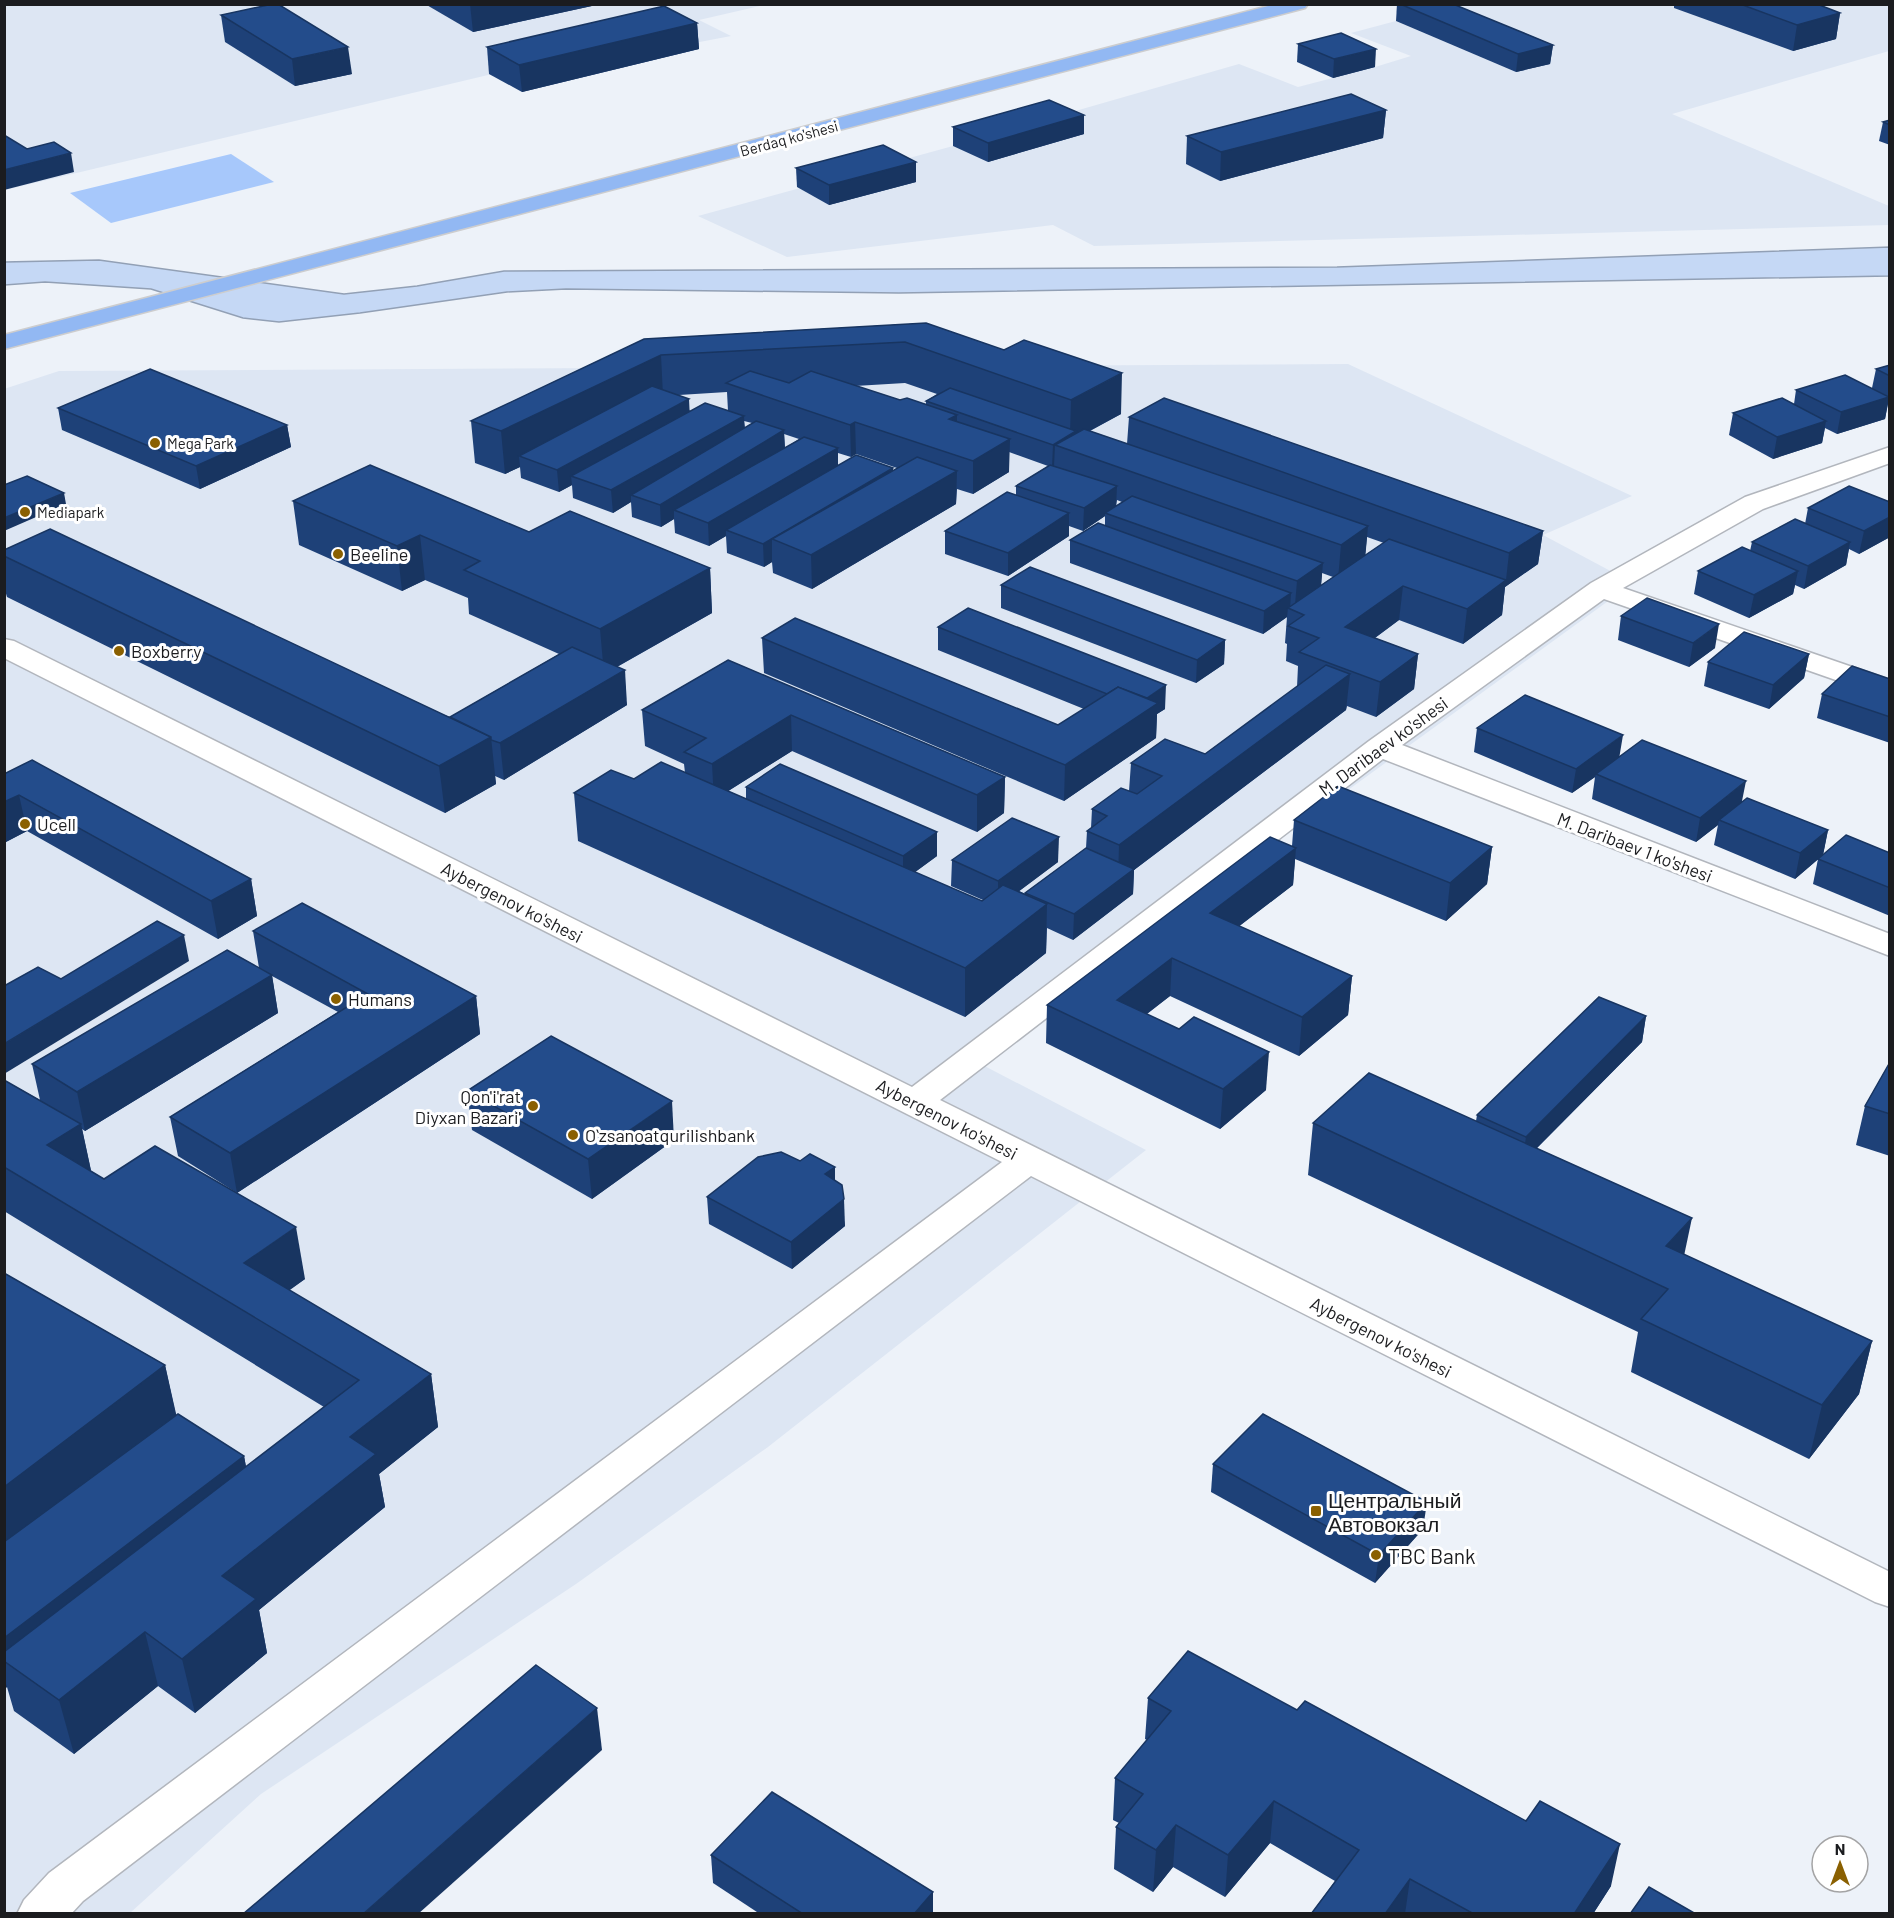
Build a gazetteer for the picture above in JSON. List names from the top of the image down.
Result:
{
  "streets": {
    "main road": ["Berdaq ko'shesi"],
    "street": ["M. Daribaev ko'shesi", "M. Daribaev 1 ko'shesi", "Aybergenov ko'shesi"]
  },
  "crossings": [
    ["M. Daribaev ko'shesi", "M. Daribaev 1 ko'shesi"],
    ["M. Daribaev ko'shesi", "Aybergenov ko'shesi"]
  ],
  "places": {
    "other": [
      "Mega Park",
      "Mediapark",
      "Beeline",
      "Boxberry",
      "Ucell",
      "Humans",
      "Qon'i'rat Diyxan Bazari'",
      "Oʻzsanoatqurilishbank",
      "TBC Bank"
    ],
    "transit": ["Центральный Автовокзал"]
  },
  "north": "top"
}
